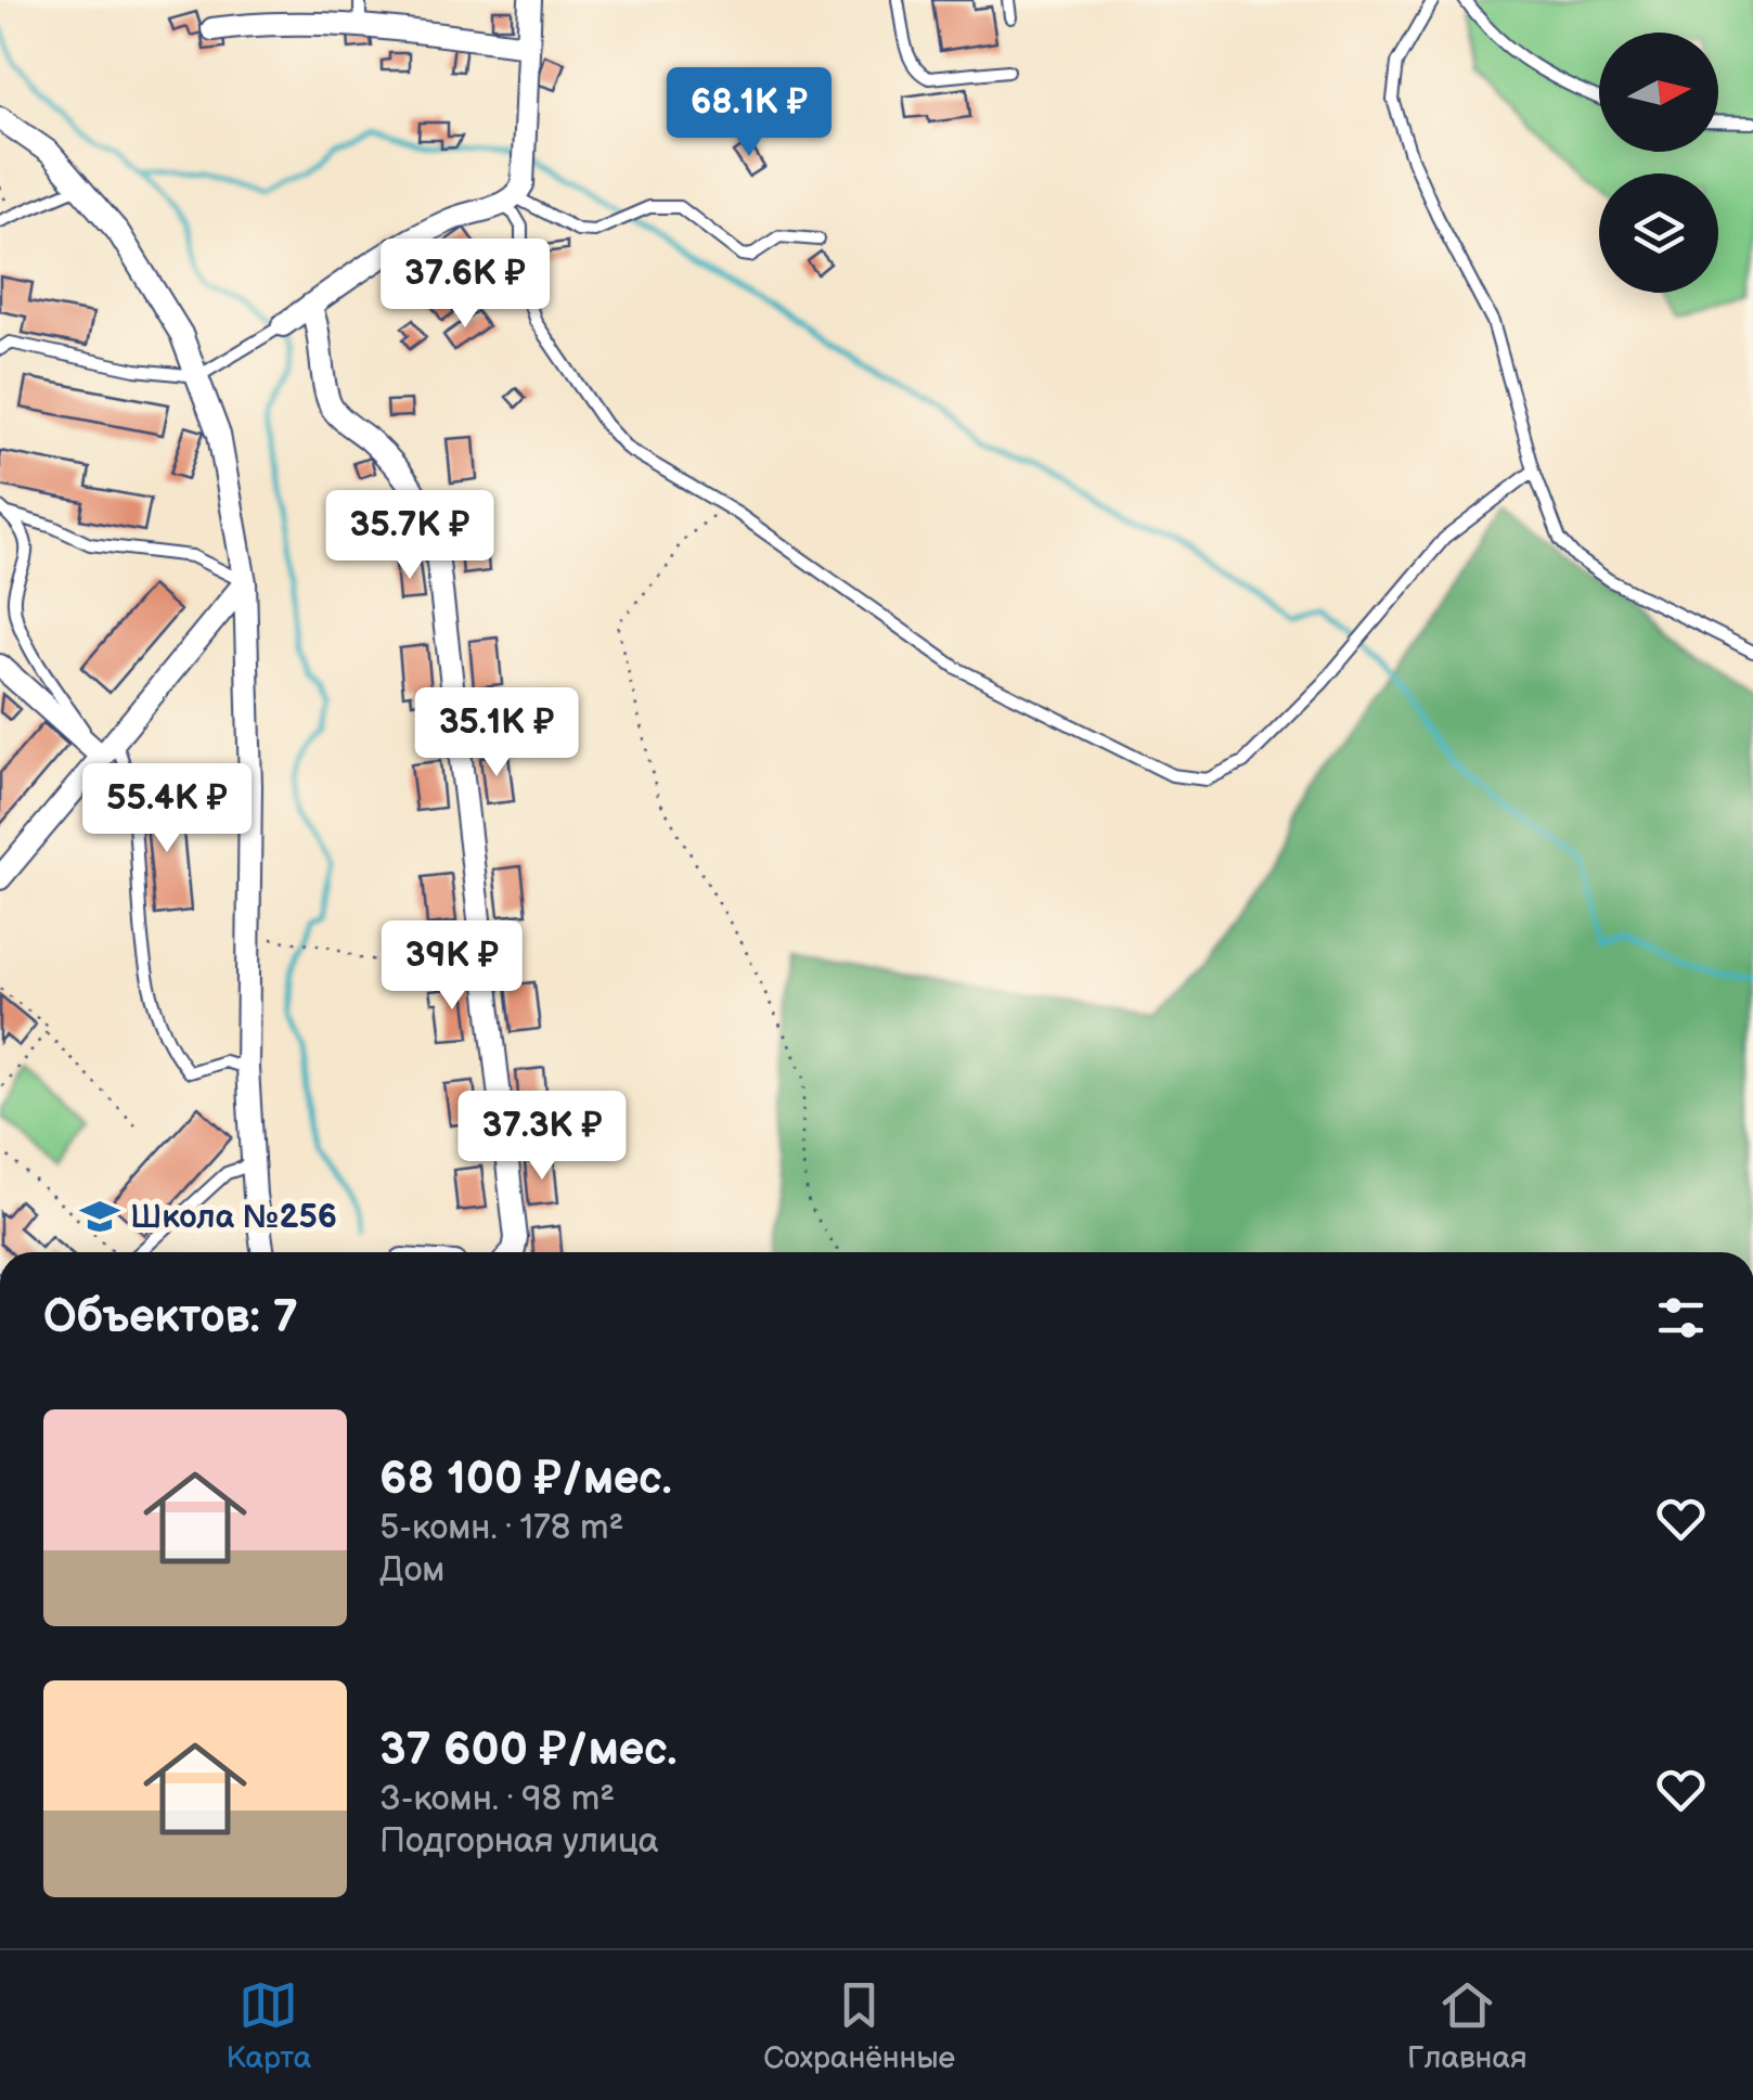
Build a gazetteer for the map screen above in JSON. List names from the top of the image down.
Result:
{
  "places": {
    "school or university": ["Школа №256"]
  },
  "north": "right",
  "page": {
    "price": [
      "68.1K ₽",
      "37.6K ₽",
      "35.7K ₽",
      "35.1K ₽",
      "55.4K ₽",
      "39K ₽",
      "37.3K ₽"
    ],
    "heading": "Объектов: 7",
    "list": [
      {
        "name": "68 100 ₽/мес.",
        "note": "5-комн. · 178 m² · Дом"
      },
      {
        "name": "37 600 ₽/мес.",
        "note": "3-комн. · 98 m² · Подгорная улица"
      }
    ],
    "tabs": ["Карта", "Сохранённые", "Главная"]
  }
}
